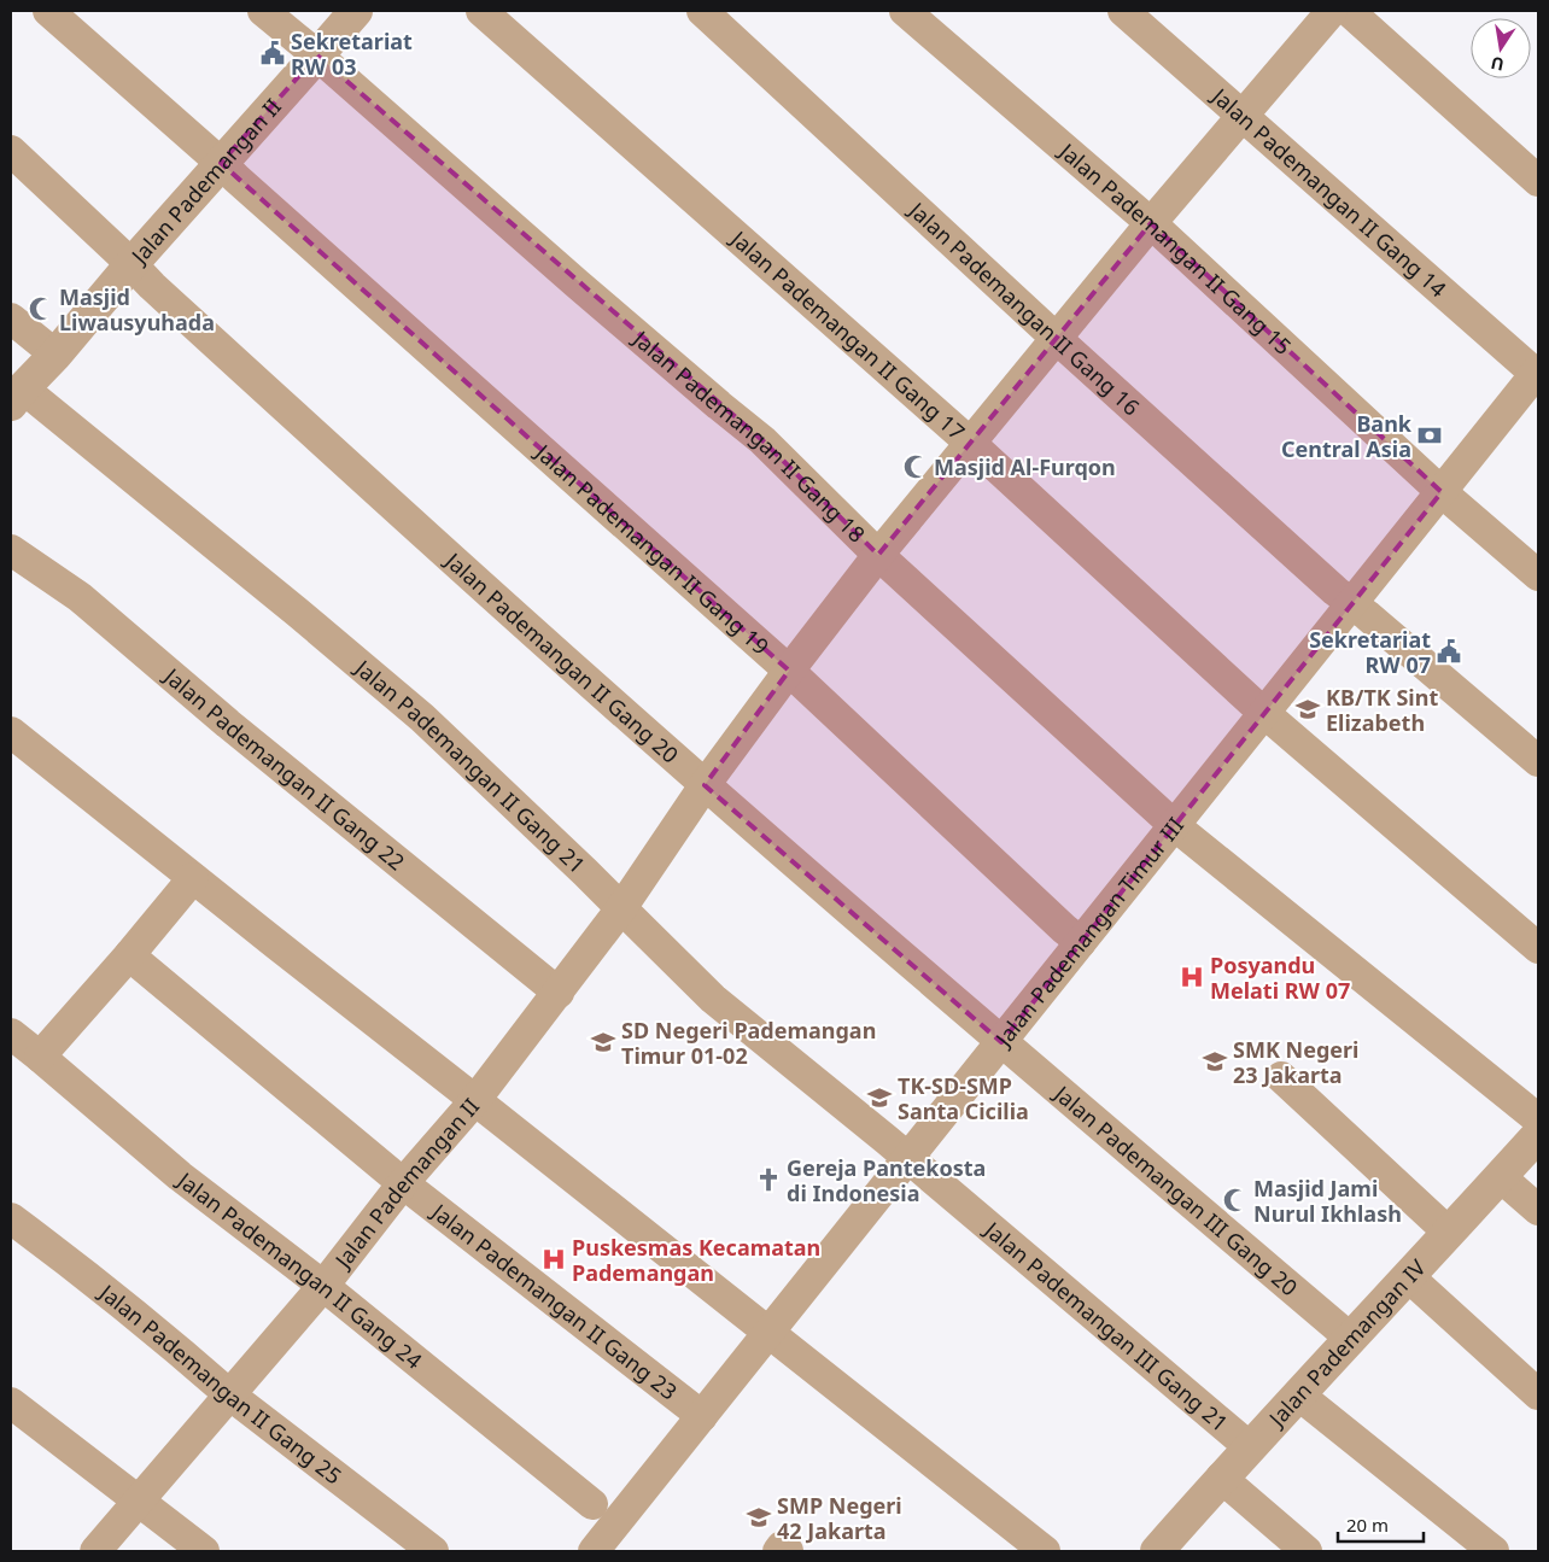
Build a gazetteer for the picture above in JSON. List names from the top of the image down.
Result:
{
  "streets": {
    "street": [
      "Jalan Pademangan II",
      "Jalan Pademangan II Gang 14",
      "Jalan Pademangan II Gang 15",
      "Jalan Pademangan II Gang 16",
      "Jalan Pademangan II Gang 17",
      "Jalan Pademangan II Gang 18",
      "Jalan Pademangan II Gang 19",
      "Jalan Pademangan II Gang 20",
      "Jalan Pademangan II Gang 21",
      "Jalan Pademangan II Gang 22",
      "Jalan Pademangan Timur III",
      "Jalan Pademangan III Gang 20",
      "Jalan Pademangan II Gang 24",
      "Jalan Pademangan II Gang 23",
      "Jalan Pademangan III Gang 21",
      "Jalan Pademangan IV",
      "Jalan Pademangan II Gang 25"
    ]
  },
  "crossings": [
    ["Jalan Pademangan II", "Jalan Pademangan II Gang 18"],
    ["Jalan Pademangan II", "Jalan Pademangan II Gang 19"],
    ["Jalan Pademangan II", "Jalan Pademangan II Gang 20"],
    ["Jalan Pademangan II", "Jalan Pademangan II Gang 21"],
    ["Jalan Pademangan II", "Jalan Pademangan II Gang 24"],
    ["Jalan Pademangan II", "Jalan Pademangan II Gang 23"],
    ["Jalan Pademangan II", "Jalan Pademangan II Gang 25"],
    ["Jalan Pademangan II Gang 14", "Jalan Pademangan Timur III"],
    ["Jalan Pademangan II Gang 15", "Jalan Pademangan Timur III"],
    ["Jalan Pademangan II Gang 16", "Jalan Pademangan Timur III"],
    ["Jalan Pademangan II Gang 17", "Jalan Pademangan Timur III"],
    ["Jalan Pademangan II Gang 18", "Jalan Pademangan Timur III"],
    ["Jalan Pademangan II Gang 19", "Jalan Pademangan Timur III"],
    ["Jalan Pademangan II Gang 20", "Jalan Pademangan Timur III"],
    ["Jalan Pademangan II Gang 20", "Jalan Pademangan III Gang 20"],
    ["Jalan Pademangan II Gang 21", "Jalan Pademangan Timur III"],
    ["Jalan Pademangan II Gang 21", "Jalan Pademangan III Gang 21"],
    ["Jalan Pademangan Timur III", "Jalan Pademangan III Gang 20"],
    ["Jalan Pademangan Timur III", "Jalan Pademangan II Gang 23"],
    ["Jalan Pademangan Timur III", "Jalan Pademangan III Gang 21"],
    ["Jalan Pademangan III Gang 20", "Jalan Pademangan IV"],
    ["Jalan Pademangan III Gang 21", "Jalan Pademangan IV"]
  ],
  "places": {
    "public building": ["Sekretariat RW 03", "Sekretariat RW 07"],
    "mosque": ["Masjid Liwausyuhada", "Masjid Al-Furqon", "Masjid Jami Nurul Ikhlash"],
    "bank": ["Bank Central Asia"],
    "school or university": [
      "KB/TK Sint Elizabeth",
      "SD Negeri Pademangan Timur 01-02",
      "SMK Negeri 23 Jakarta",
      "TK-SD-SMP Santa Cicilia",
      "SMP Negeri 42 Jakarta"
    ],
    "hospital": ["Posyandu Melati RW 07", "Puskesmas Kecamatan Pademangan"],
    "church": ["Gereja Pantekosta di Indonesia"]
  },
  "scale_bar": "20 m",
  "north": "bottom"
}
